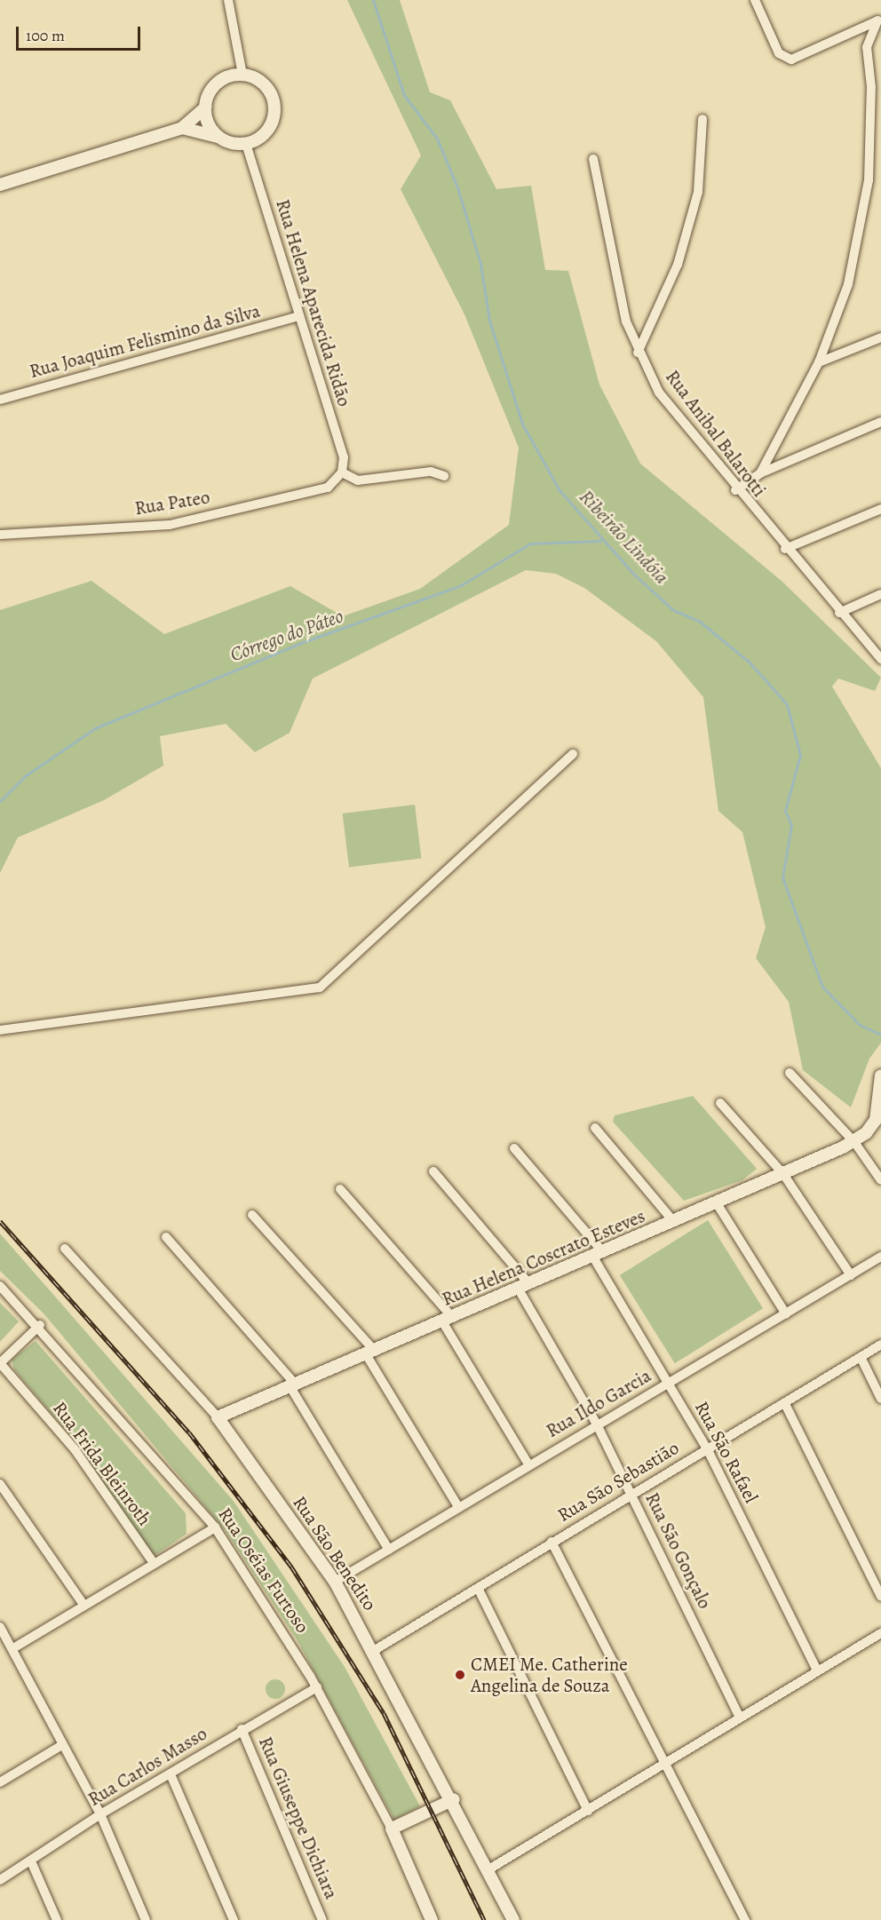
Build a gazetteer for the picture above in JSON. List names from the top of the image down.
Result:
{
  "streets": {
    "street": [
      "Rua Helena Aparecida Ridão",
      "Rua Joaquim Felismino da Silva",
      "Rua Anibal Balarotti",
      "Rua Pateo",
      "Rua Helena Coscrato Esteves",
      "Rua Ildo Garcia",
      "Rua São Rafael",
      "Rua Frida Bleinroth",
      "Rua São Sebastião",
      "Rua São Gonçalo",
      "Rua São Benedito",
      "Rua Oséias Furtoso",
      "Rua Carlos Masso",
      "Rua Giuseppe Dichiara"
    ]
  },
  "crossings": [
    ["Rua Helena Aparecida Ridão", "Rua Joaquim Felismino da Silva"],
    ["Rua Helena Aparecida Ridão", "Rua Pateo"],
    ["Rua Helena Coscrato Esteves", "Rua São Rafael"],
    ["Rua Helena Coscrato Esteves", "Rua São Gonçalo"],
    ["Rua Helena Coscrato Esteves", "Rua São Benedito"],
    ["Rua Ildo Garcia", "Rua São Rafael"],
    ["Rua Ildo Garcia", "Rua São Gonçalo"],
    ["Rua Ildo Garcia", "Rua São Benedito"],
    ["Rua São Rafael", "Rua São Sebastião"],
    ["Rua São Sebastião", "Rua São Gonçalo"],
    ["Rua São Sebastião", "Rua São Benedito"],
    ["Rua Oséias Furtoso", "Rua Carlos Masso"],
    ["Rua Carlos Masso", "Rua Giuseppe Dichiara"]
  ],
  "water": ["Ribeirão Lindóia", "Córrego do Páteo"],
  "places": ["CMEI Me. Catherine Angelina de Souza"],
  "scale_bar": "100 m"
}
